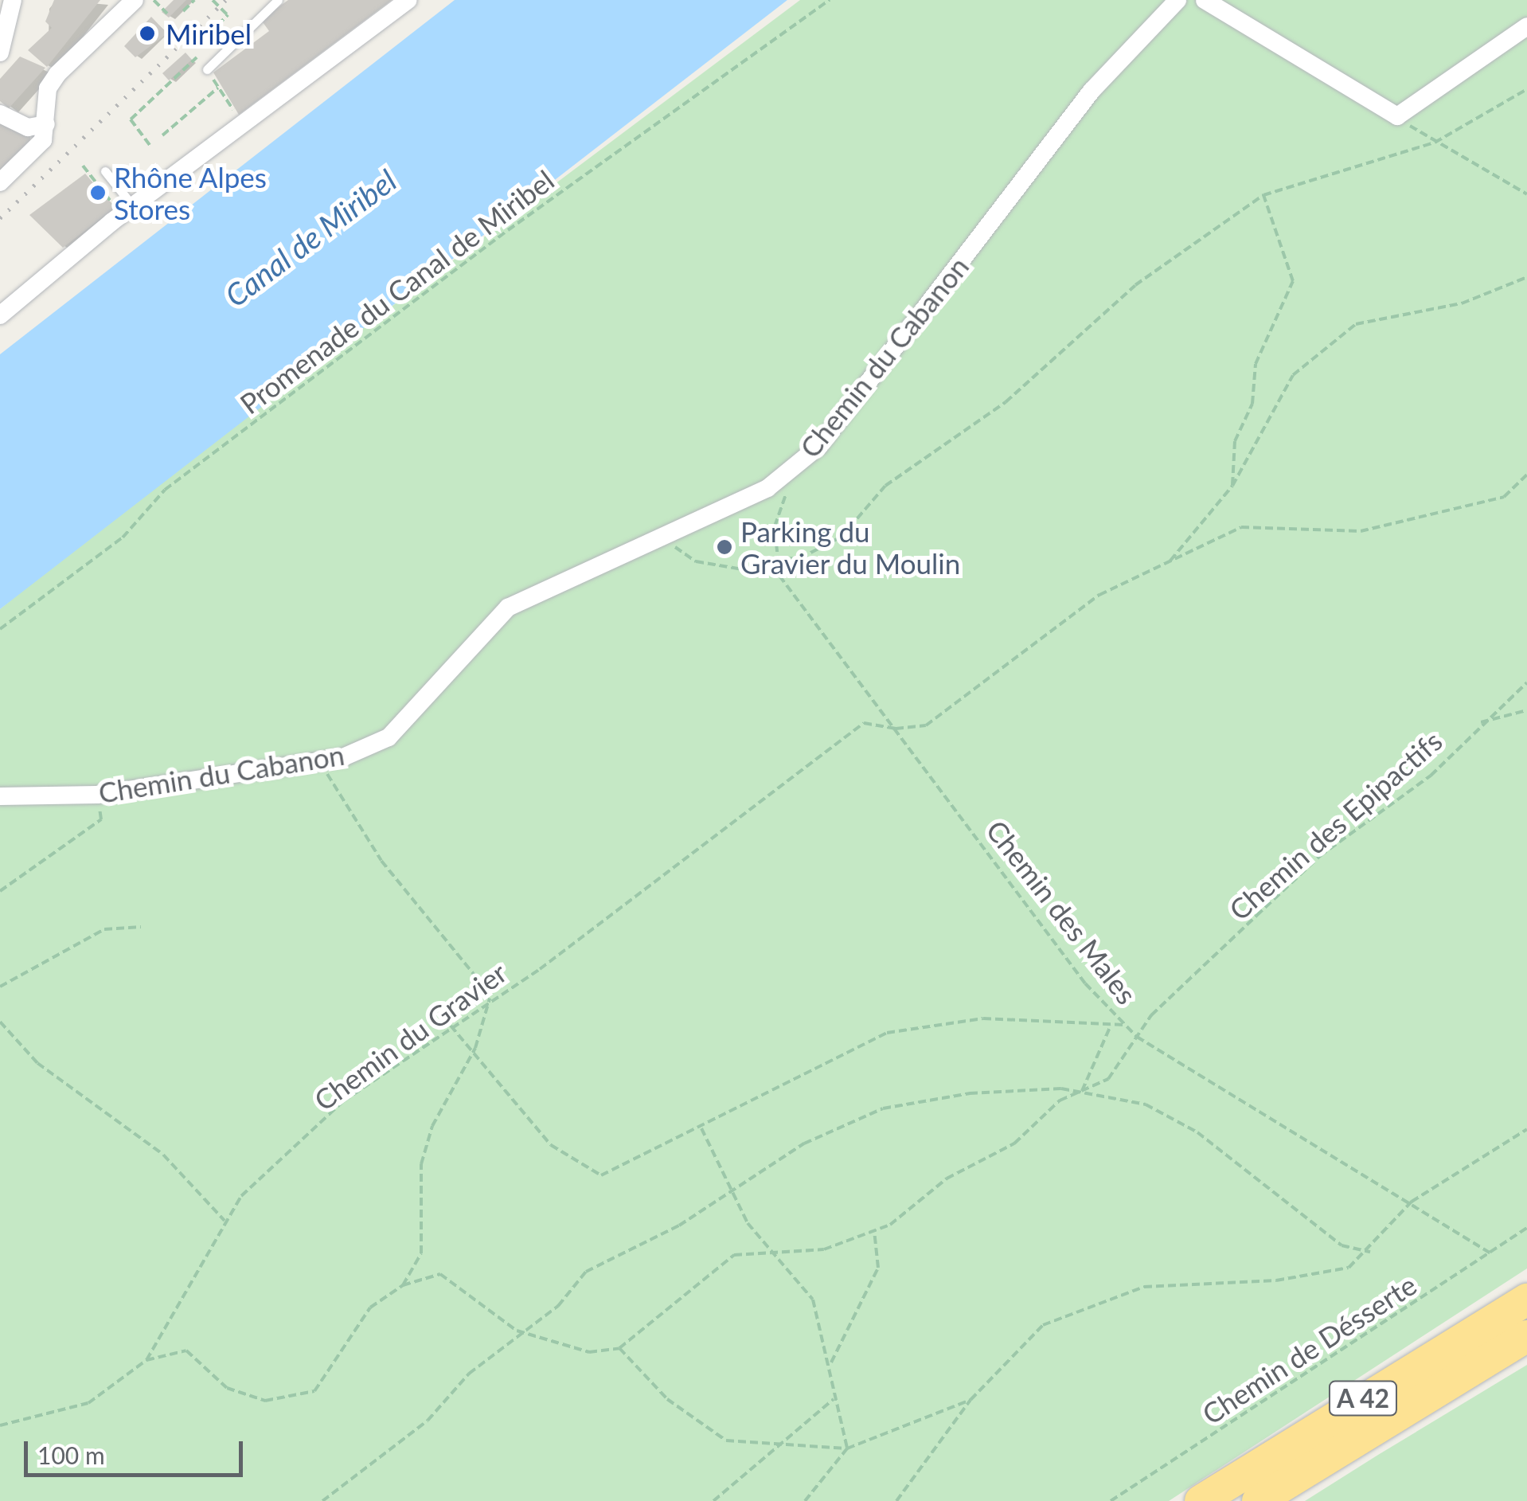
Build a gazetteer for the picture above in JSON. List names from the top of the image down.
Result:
{
  "streets": {
    "highway": ["A 42"],
    "street": ["Chemin du Cabanon"],
    "path": [
      "Promenade du Canal de Miribel",
      "Chemin des Epipactifs",
      "Chemin des Males",
      "Chemin du Gravier",
      "Chemin de Désserte"
    ]
  },
  "crossings": [
    ["Chemin des Epipactifs", "Chemin des Males"],
    ["Chemin des Males", "Chemin du Gravier"],
    ["Chemin des Males", "Chemin de Désserte"]
  ],
  "water": ["Canal de Miribel"],
  "places": ["Miribel", "Rhône Alpes Stores", "Parking du Gravier du Moulin"],
  "scale_bar": "100 m"
}
